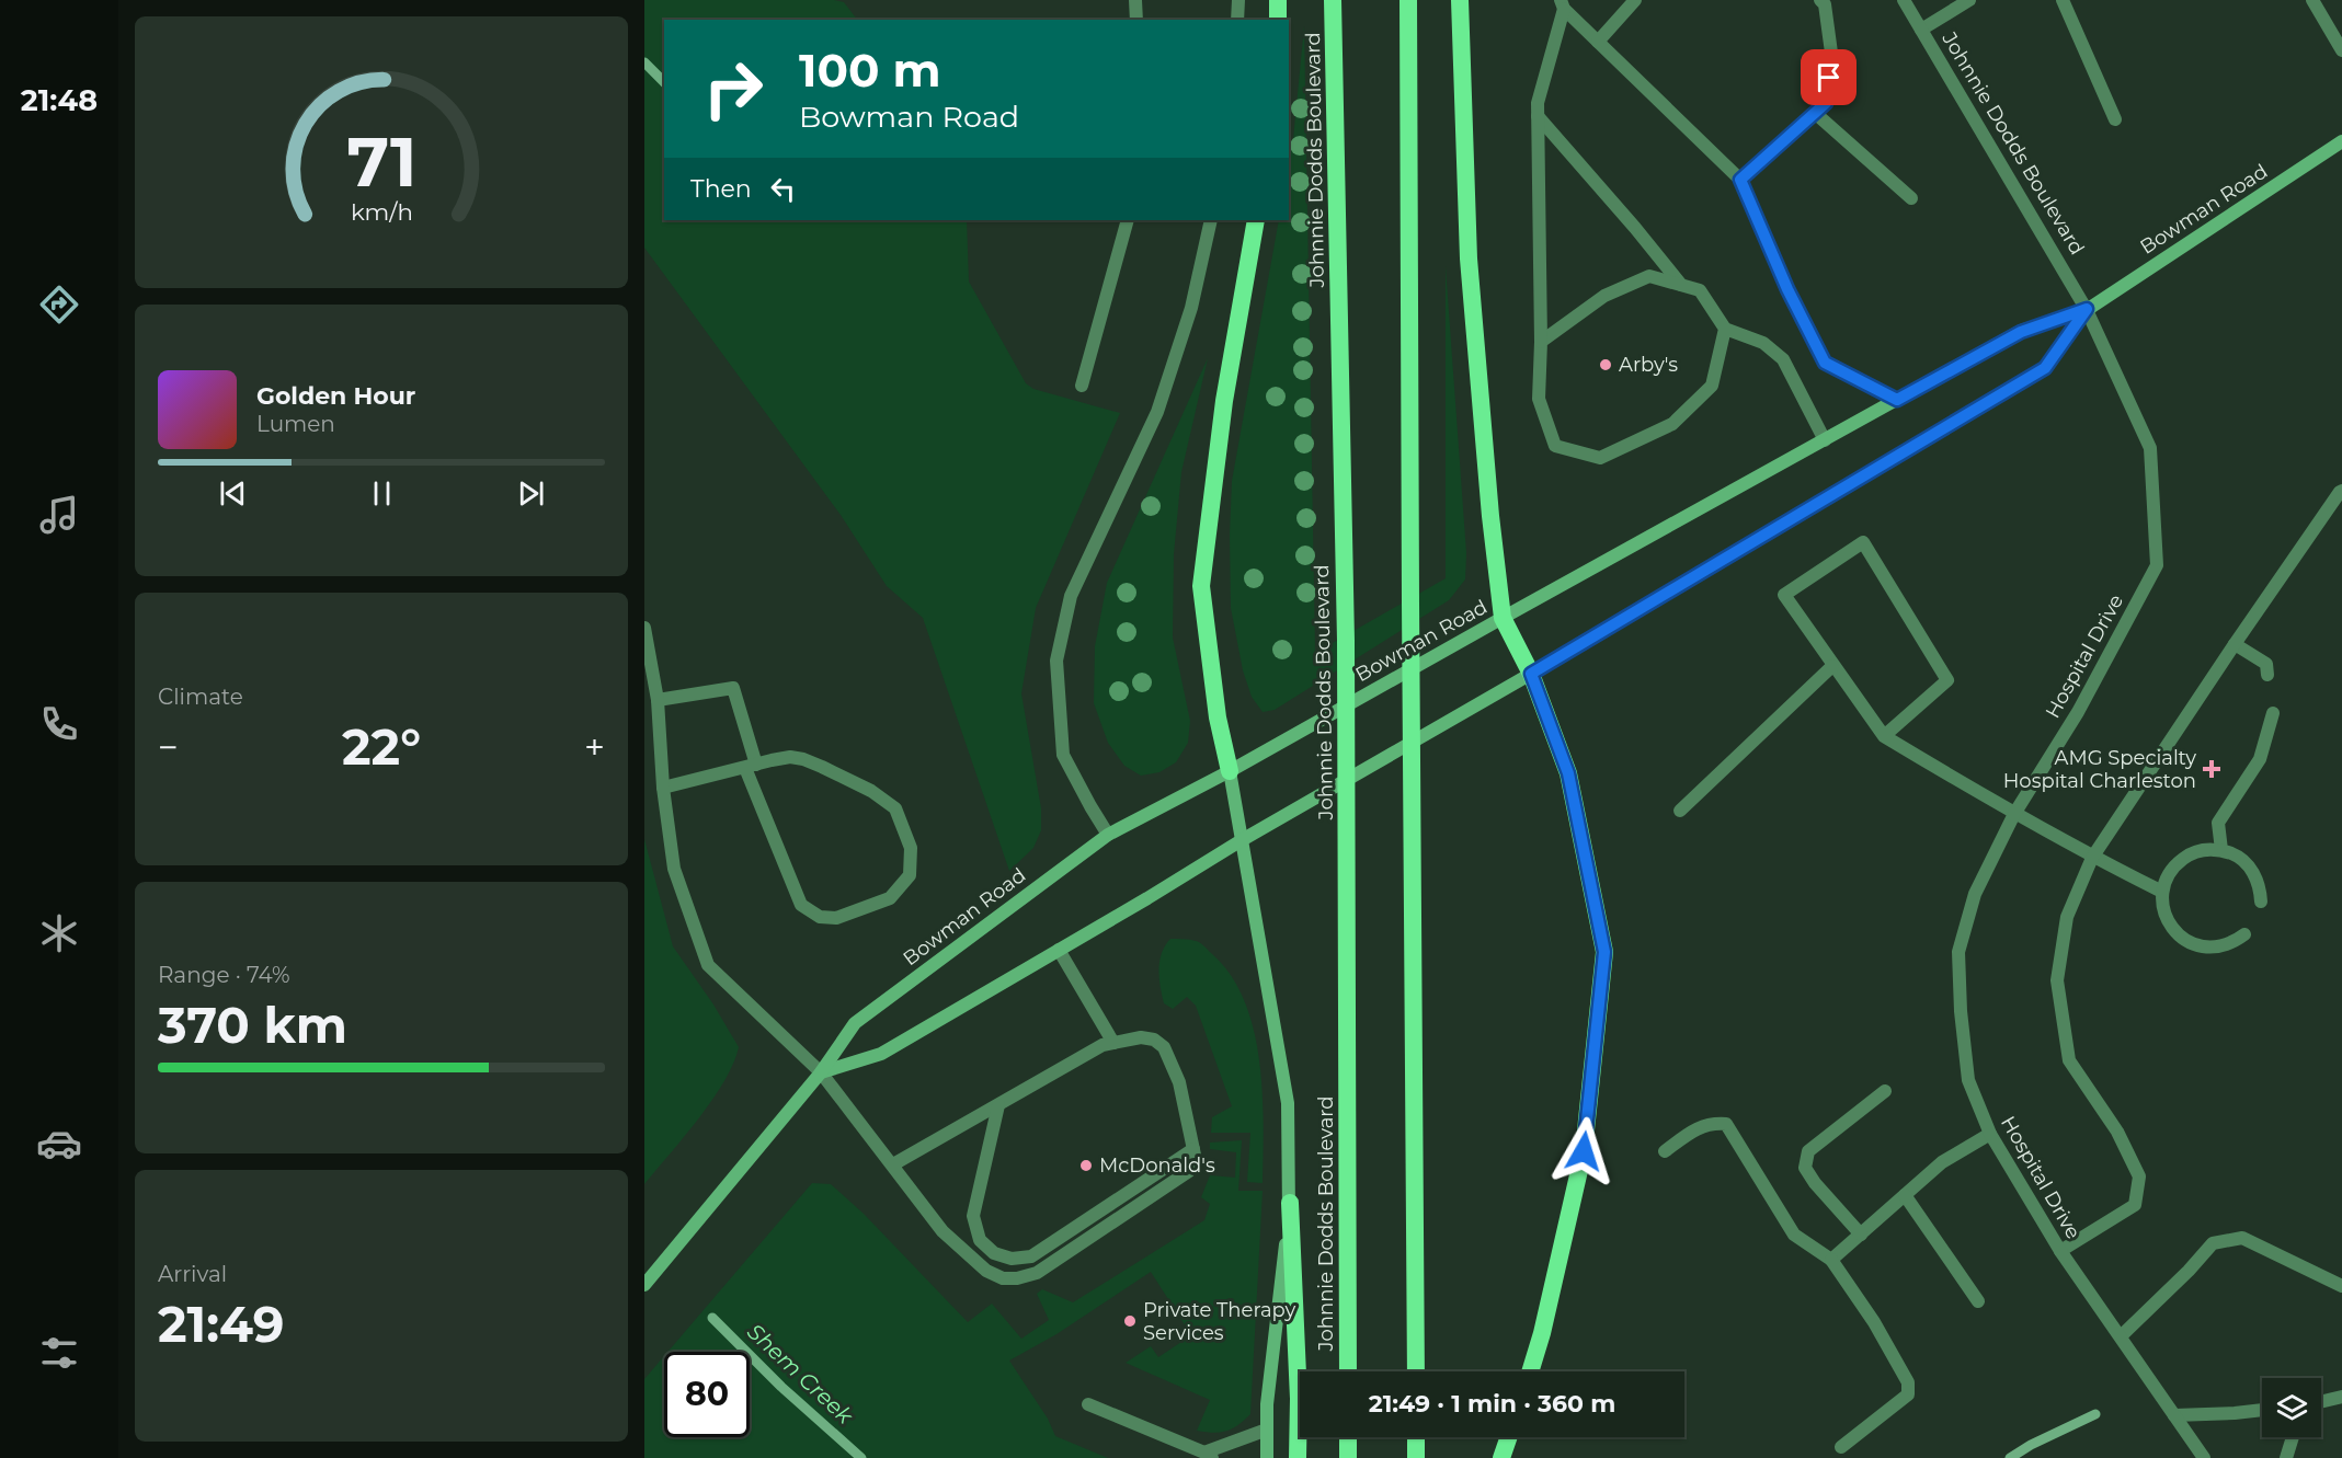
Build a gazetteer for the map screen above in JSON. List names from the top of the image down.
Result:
{
  "streets": {
    "highway": ["Johnnie Dodds Boulevard"],
    "main road": ["Bowman Road"],
    "street": ["Hospital Drive"]
  },
  "crossings": [
    ["Johnnie Dodds Boulevard", "Bowman Road"],
    ["Johnnie Dodds Boulevard", "Hospital Drive"],
    ["Bowman Road", "Hospital Drive"]
  ],
  "water": ["Shem Creek"],
  "places": {
    "other": ["Arby's", "McDonald's", "Private Therapy Services"],
    "health": ["AMG Specialty Hospital Charleston"]
  },
  "page": {
    "tabs": "21:48",
    "turn": ["100 m", "Bowman Road"],
    "then": "Then",
    "song": ["Golden Hour", "Lumen"],
    "tile": [
      "Climate",
      ["Range · 74%", "370 km"],
      ["Arrival", "21:49"]
    ],
    "heat": ["−", "22°", "+"],
    "limit": "80",
    "trip": "21:49 · 1 min · 360 m",
    "gauge": ["71", "km/h"]
  }
}
